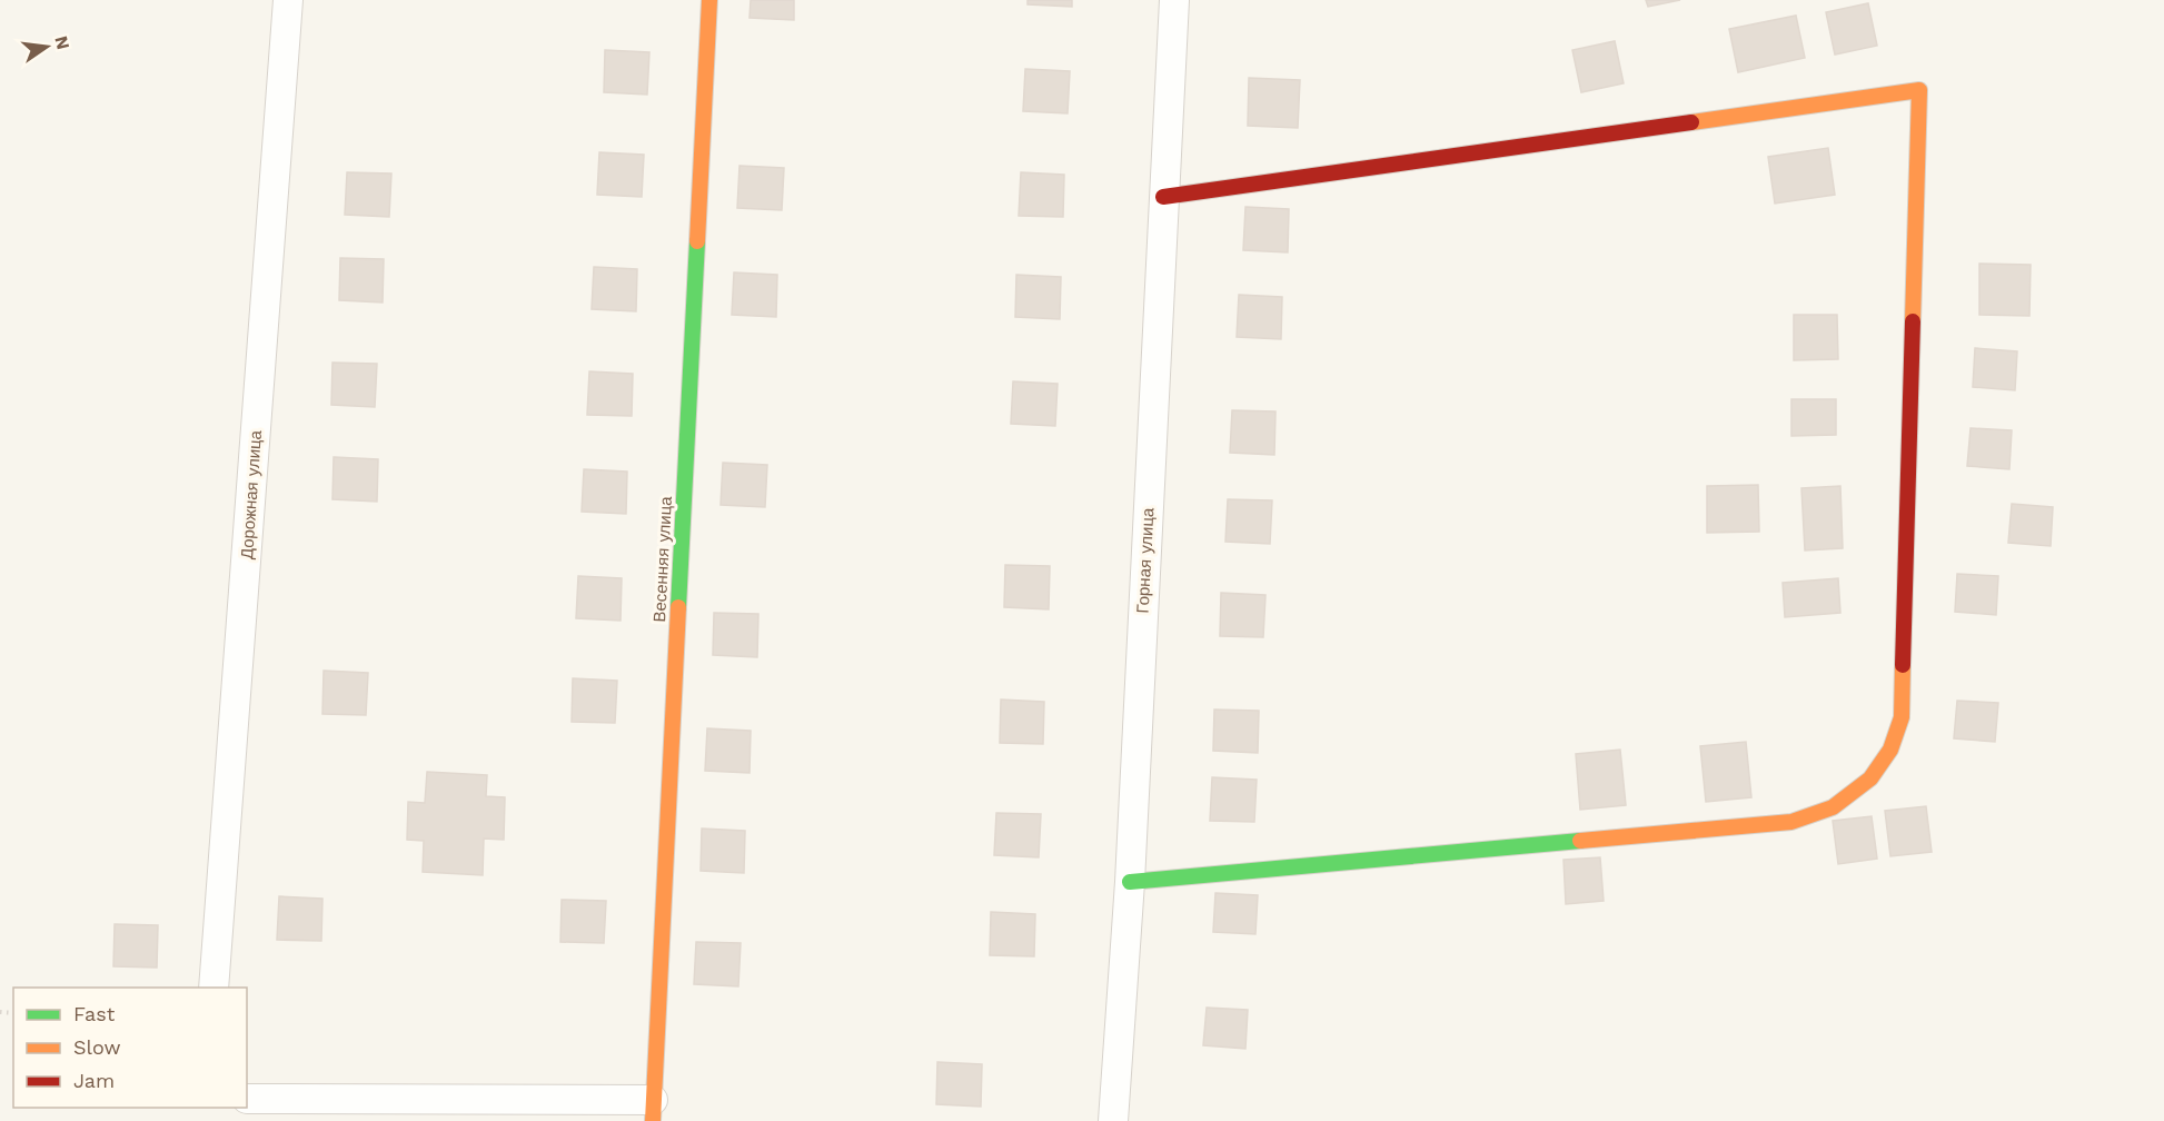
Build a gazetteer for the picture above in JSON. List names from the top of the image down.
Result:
{
  "streets": {
    "street": ["Дорожная улица", "Весенняя улица", "Горная улица"]
  },
  "legend": ["Fast", "Slow", "Jam"],
  "north": "right"
}
